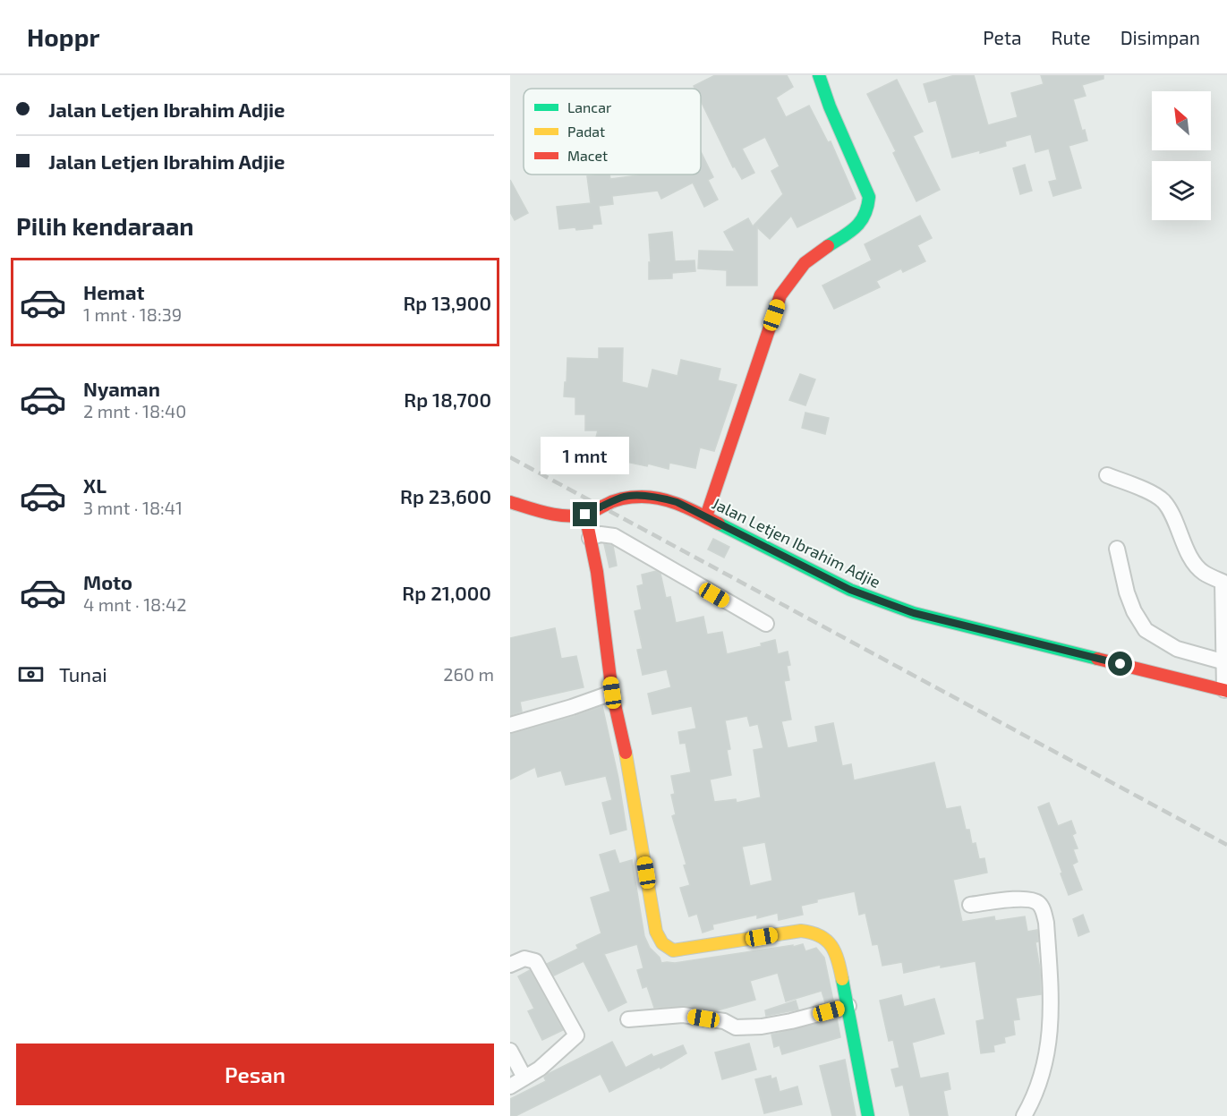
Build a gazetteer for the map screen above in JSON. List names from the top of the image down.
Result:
{
  "streets": {
    "main road": ["Jalan Letjen Ibrahim Adjie"]
  },
  "legend": ["Lancar", "Padat", "Macet"],
  "north": "top left",
  "page": {
    "header": "Hoppr",
    "nav": ["Peta", "Rute", "Disimpan"],
    "banner": ["Jalan Letjen Ibrahim Adjie", "Jalan Letjen Ibrahim Adjie"],
    "heading": "Pilih kendaraan",
    "list": [
      {
        "name": "Hemat",
        "note": "1 mnt · 18:39",
        "value": "Rp 13,900"
      },
      {
        "name": "Nyaman",
        "note": "2 mnt · 18:40",
        "value": "Rp 18,700"
      },
      {
        "name": "XL",
        "note": "3 mnt · 18:41",
        "value": "Rp 23,600"
      },
      {
        "name": "Moto",
        "note": "4 mnt · 18:42",
        "value": "Rp 21,000"
      }
    ],
    "bubble": "1 mnt",
    "pay": ["Tunai", "260 m"],
    "buttons": "Pesan"
  }
}
